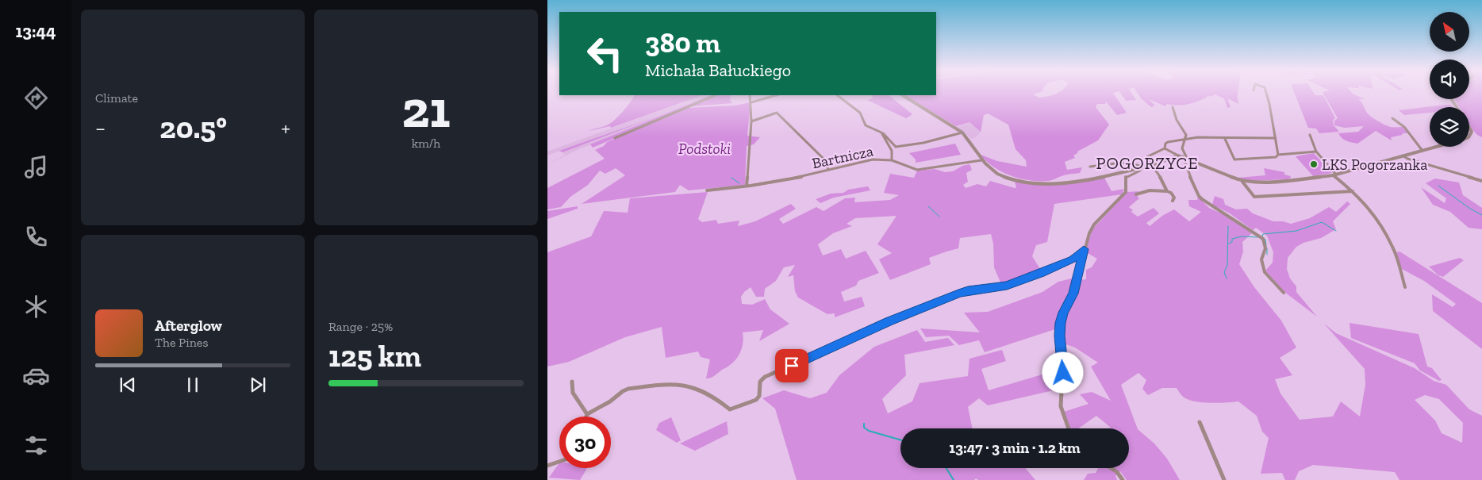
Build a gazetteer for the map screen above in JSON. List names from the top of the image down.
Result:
{
  "streets": {
    "street": ["Bartnicza"]
  },
  "districts": ["POGORZYCE"],
  "parks": ["Podstoki"],
  "places": ["LKS Pogorzanka"],
  "north": "top left",
  "page": {
    "tabs": "13:44",
    "tile": [
      "Climate",
      ["21", "km/h"],
      ["Range · 25%", "125 km"]
    ],
    "turn": ["380 m", "Michała Bałuckiego"],
    "heat": ["−", "20.5°", "+"],
    "song": ["Afterglow", "The Pines"],
    "limit": "30",
    "trip": "13:47 · 3 min · 1.2 km"
  }
}
